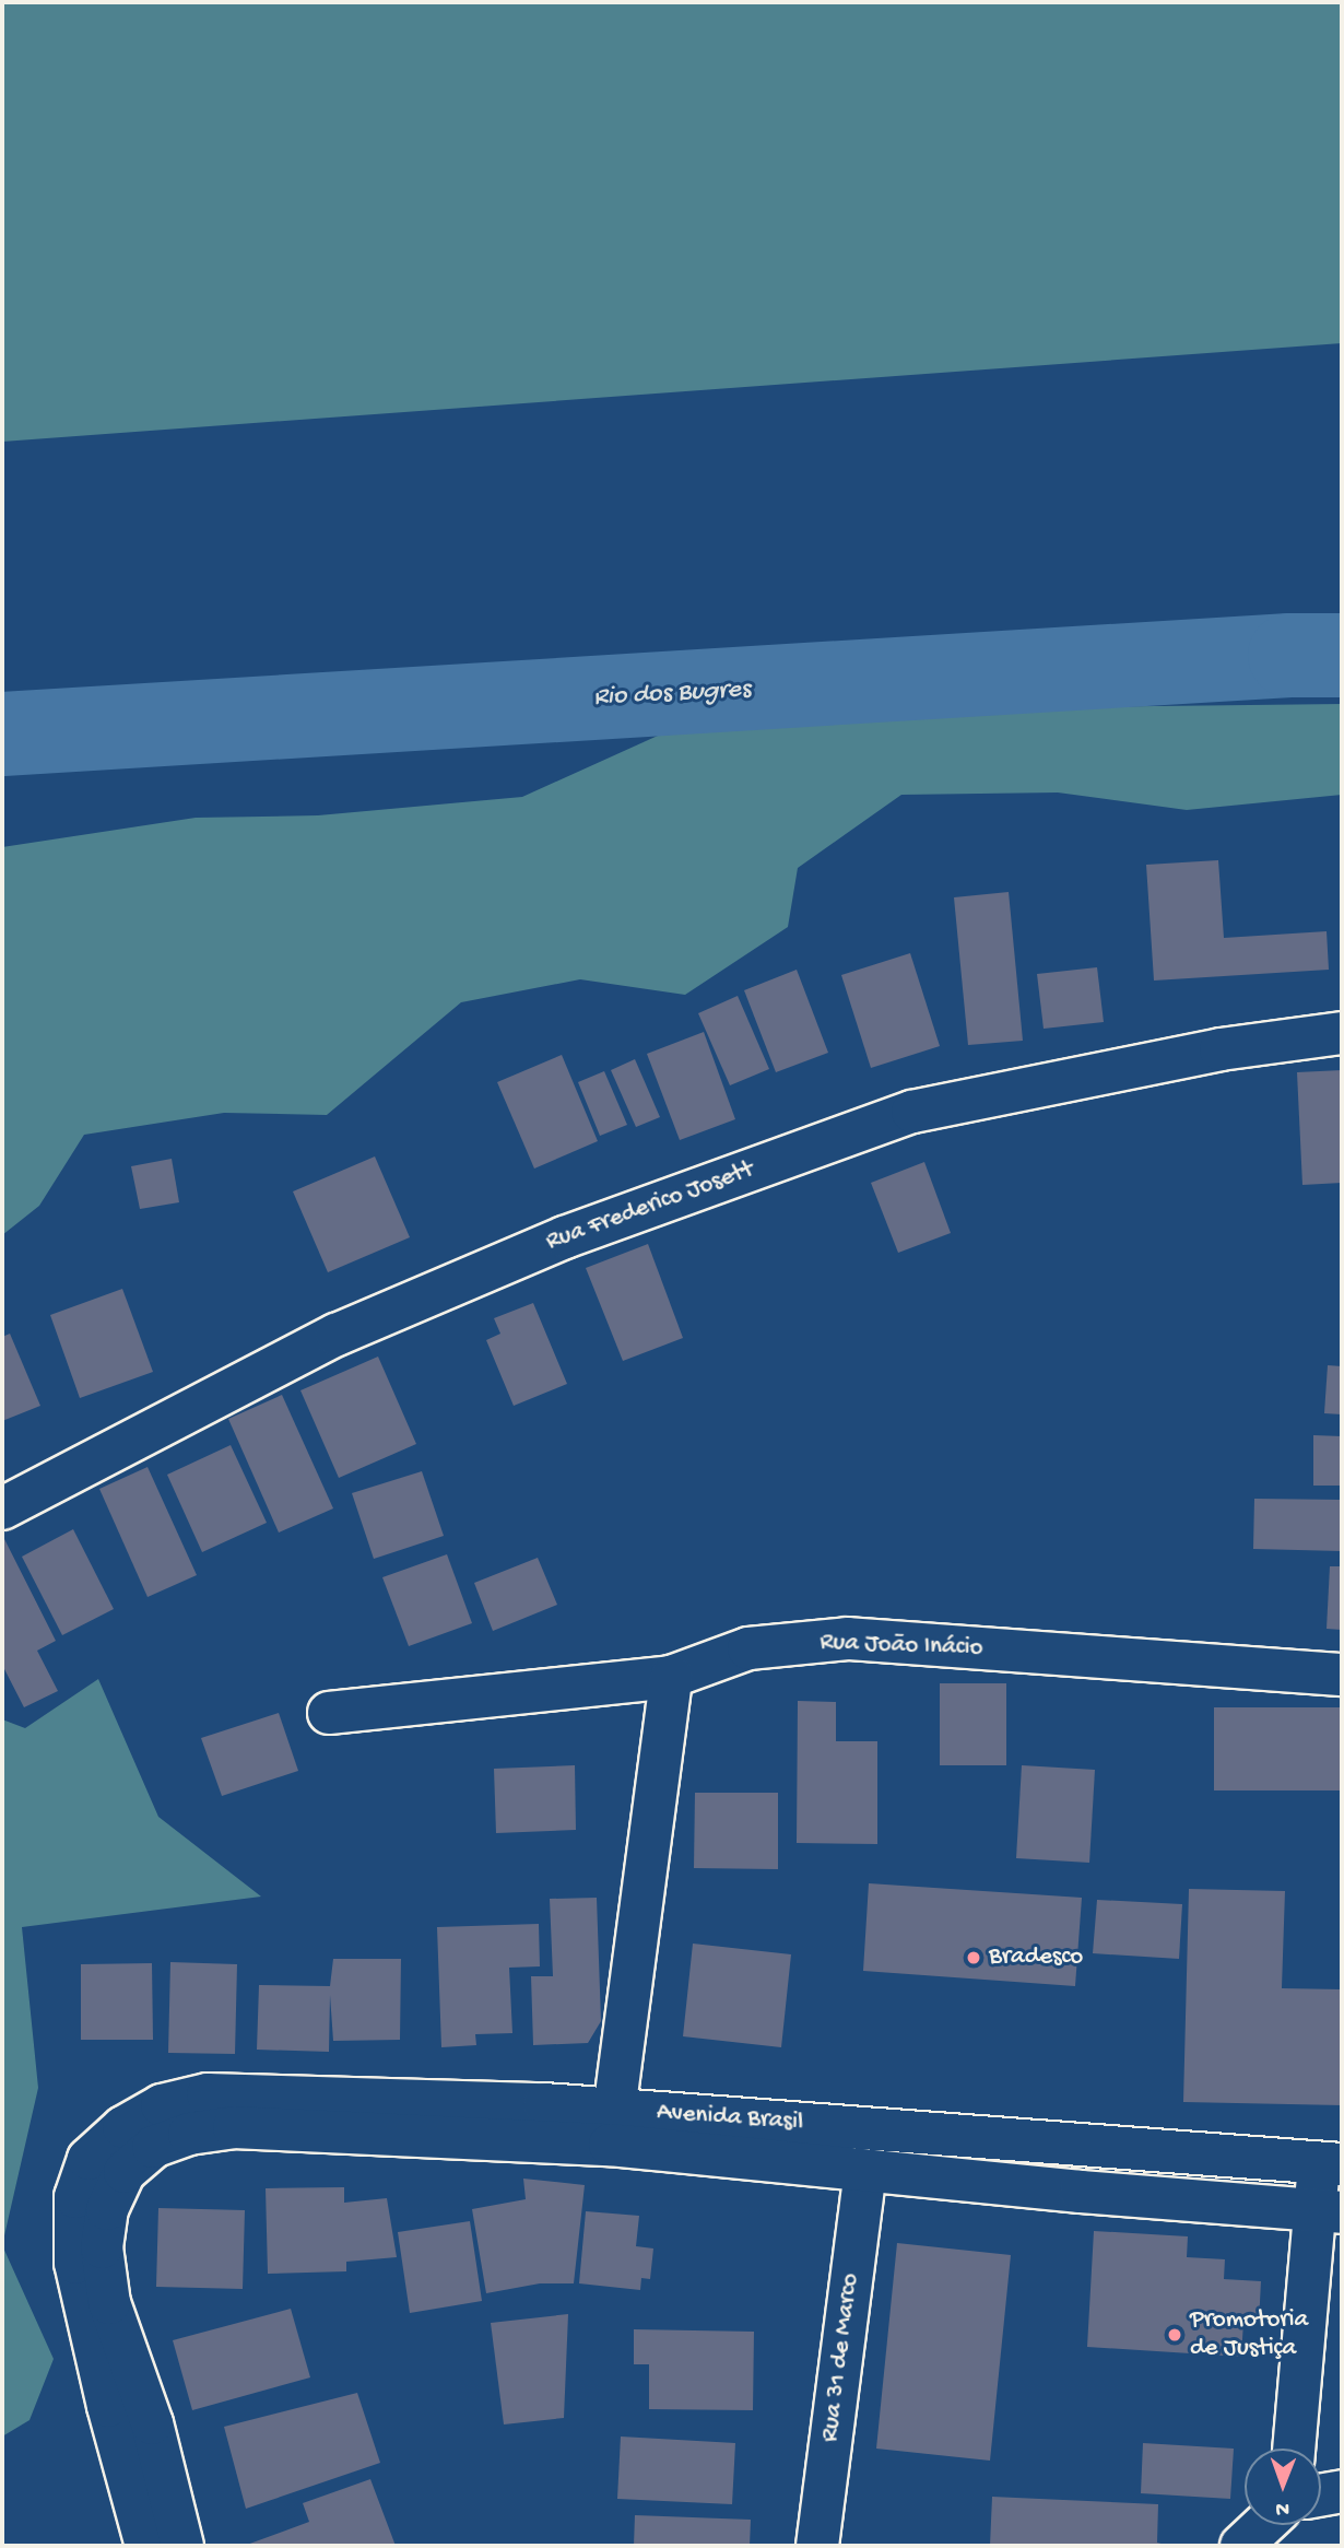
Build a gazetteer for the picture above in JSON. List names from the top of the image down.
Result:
{
  "streets": {
    "street": [
      "Rua Frederico Josett",
      "Rua João Inácio",
      "Avenida Brasil",
      "Rua 31 de Marco"
    ]
  },
  "crossings": [
    ["Avenida Brasil", "Rua 31 de Marco"]
  ],
  "water": ["Rio dos Bugres"],
  "places": ["Bradesco", "Promotoria de Justiça"],
  "north": "bottom"
}
